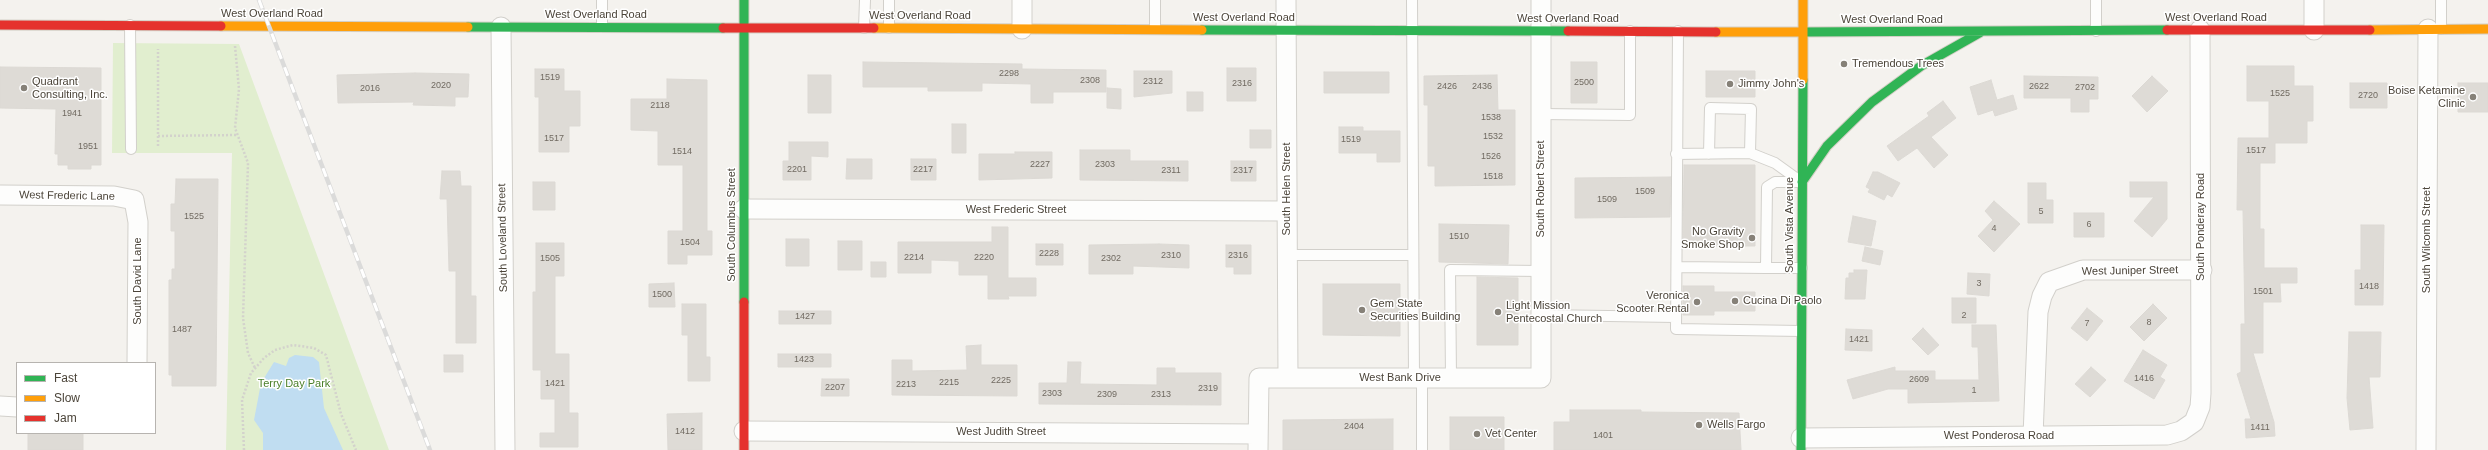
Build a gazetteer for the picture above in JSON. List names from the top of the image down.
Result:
{
  "streets": {
    "street": [
      "West Overland Road",
      "South Helen Street",
      "South Robert Street",
      "West Frederic Lane",
      "West Frederic Street",
      "South Columbus Street",
      "South Vista Avenue",
      "South Ponderay Road",
      "South Loveland Street",
      "South Wilcomb Street",
      "West Juniper Street",
      "South David Lane",
      "West Bank Drive",
      "West Judith Street",
      "West Ponderosa Road"
    ]
  },
  "crossings": [
    ["West Overland Road", "South Helen Street"],
    ["West Overland Road", "South Robert Street"],
    ["West Overland Road", "South Columbus Street"],
    ["West Overland Road", "South Vista Avenue"],
    ["West Overland Road", "South Ponderay Road"],
    ["West Overland Road", "South Loveland Street"],
    ["West Overland Road", "South Wilcomb Street"],
    ["South Helen Street", "West Frederic Street"],
    ["South Helen Street", "West Bank Drive"],
    ["South Robert Street", "West Bank Drive"],
    ["West Frederic Lane", "South David Lane"],
    ["West Frederic Street", "South Columbus Street"],
    ["South Columbus Street", "West Judith Street"],
    ["South Vista Avenue", "West Ponderosa Road"],
    ["South Ponderay Road", "West Juniper Street"],
    ["South Ponderay Road", "West Ponderosa Road"],
    ["West Juniper Street", "West Ponderosa Road"],
    ["West Bank Drive", "West Judith Street"]
  ],
  "parks": ["Terry Day Park"],
  "places": [
    "Tremendous Trees",
    "Jimmy John's",
    "Quadrant Consulting, Inc.",
    "Boise Ketamine Clinic",
    "No Gravity Smoke Shop",
    "Cucina Di Paolo",
    "Veronica Scooter Rental",
    "Gem State Securities Building",
    "Light Mission Pentecostal Church",
    "Wells Fargo",
    "Vet Center"
  ],
  "house_numbers": [
    "2298",
    "1519",
    "2308",
    "2312",
    "2500",
    "2316",
    "2020",
    "2426",
    "2436",
    "2622",
    "2702",
    "2016",
    "1525",
    "2720",
    "2118",
    "1941",
    "1538",
    "1532",
    "1517",
    "1519",
    "1951",
    "1517",
    "1514",
    "1526",
    "2227",
    "2303",
    "2201",
    "2217",
    "2311",
    "2317",
    "1518",
    "1509",
    "1509",
    "5",
    "1525",
    "6",
    "4",
    "1510",
    "1504",
    "2228",
    "2310",
    "2316",
    "2214",
    "2220",
    "1505",
    "2302",
    "3",
    "1418",
    "1501",
    "1500",
    "2",
    "1427",
    "8",
    "7",
    "1487",
    "1421",
    "1423",
    "1416",
    "2609",
    "2225",
    "2215",
    "1421",
    "2213",
    "2207",
    "2319",
    "1",
    "2303",
    "2309",
    "2313",
    "2404",
    "1411",
    "1412",
    "1401"
  ],
  "legend": ["Fast", "Slow", "Jam"]
}
